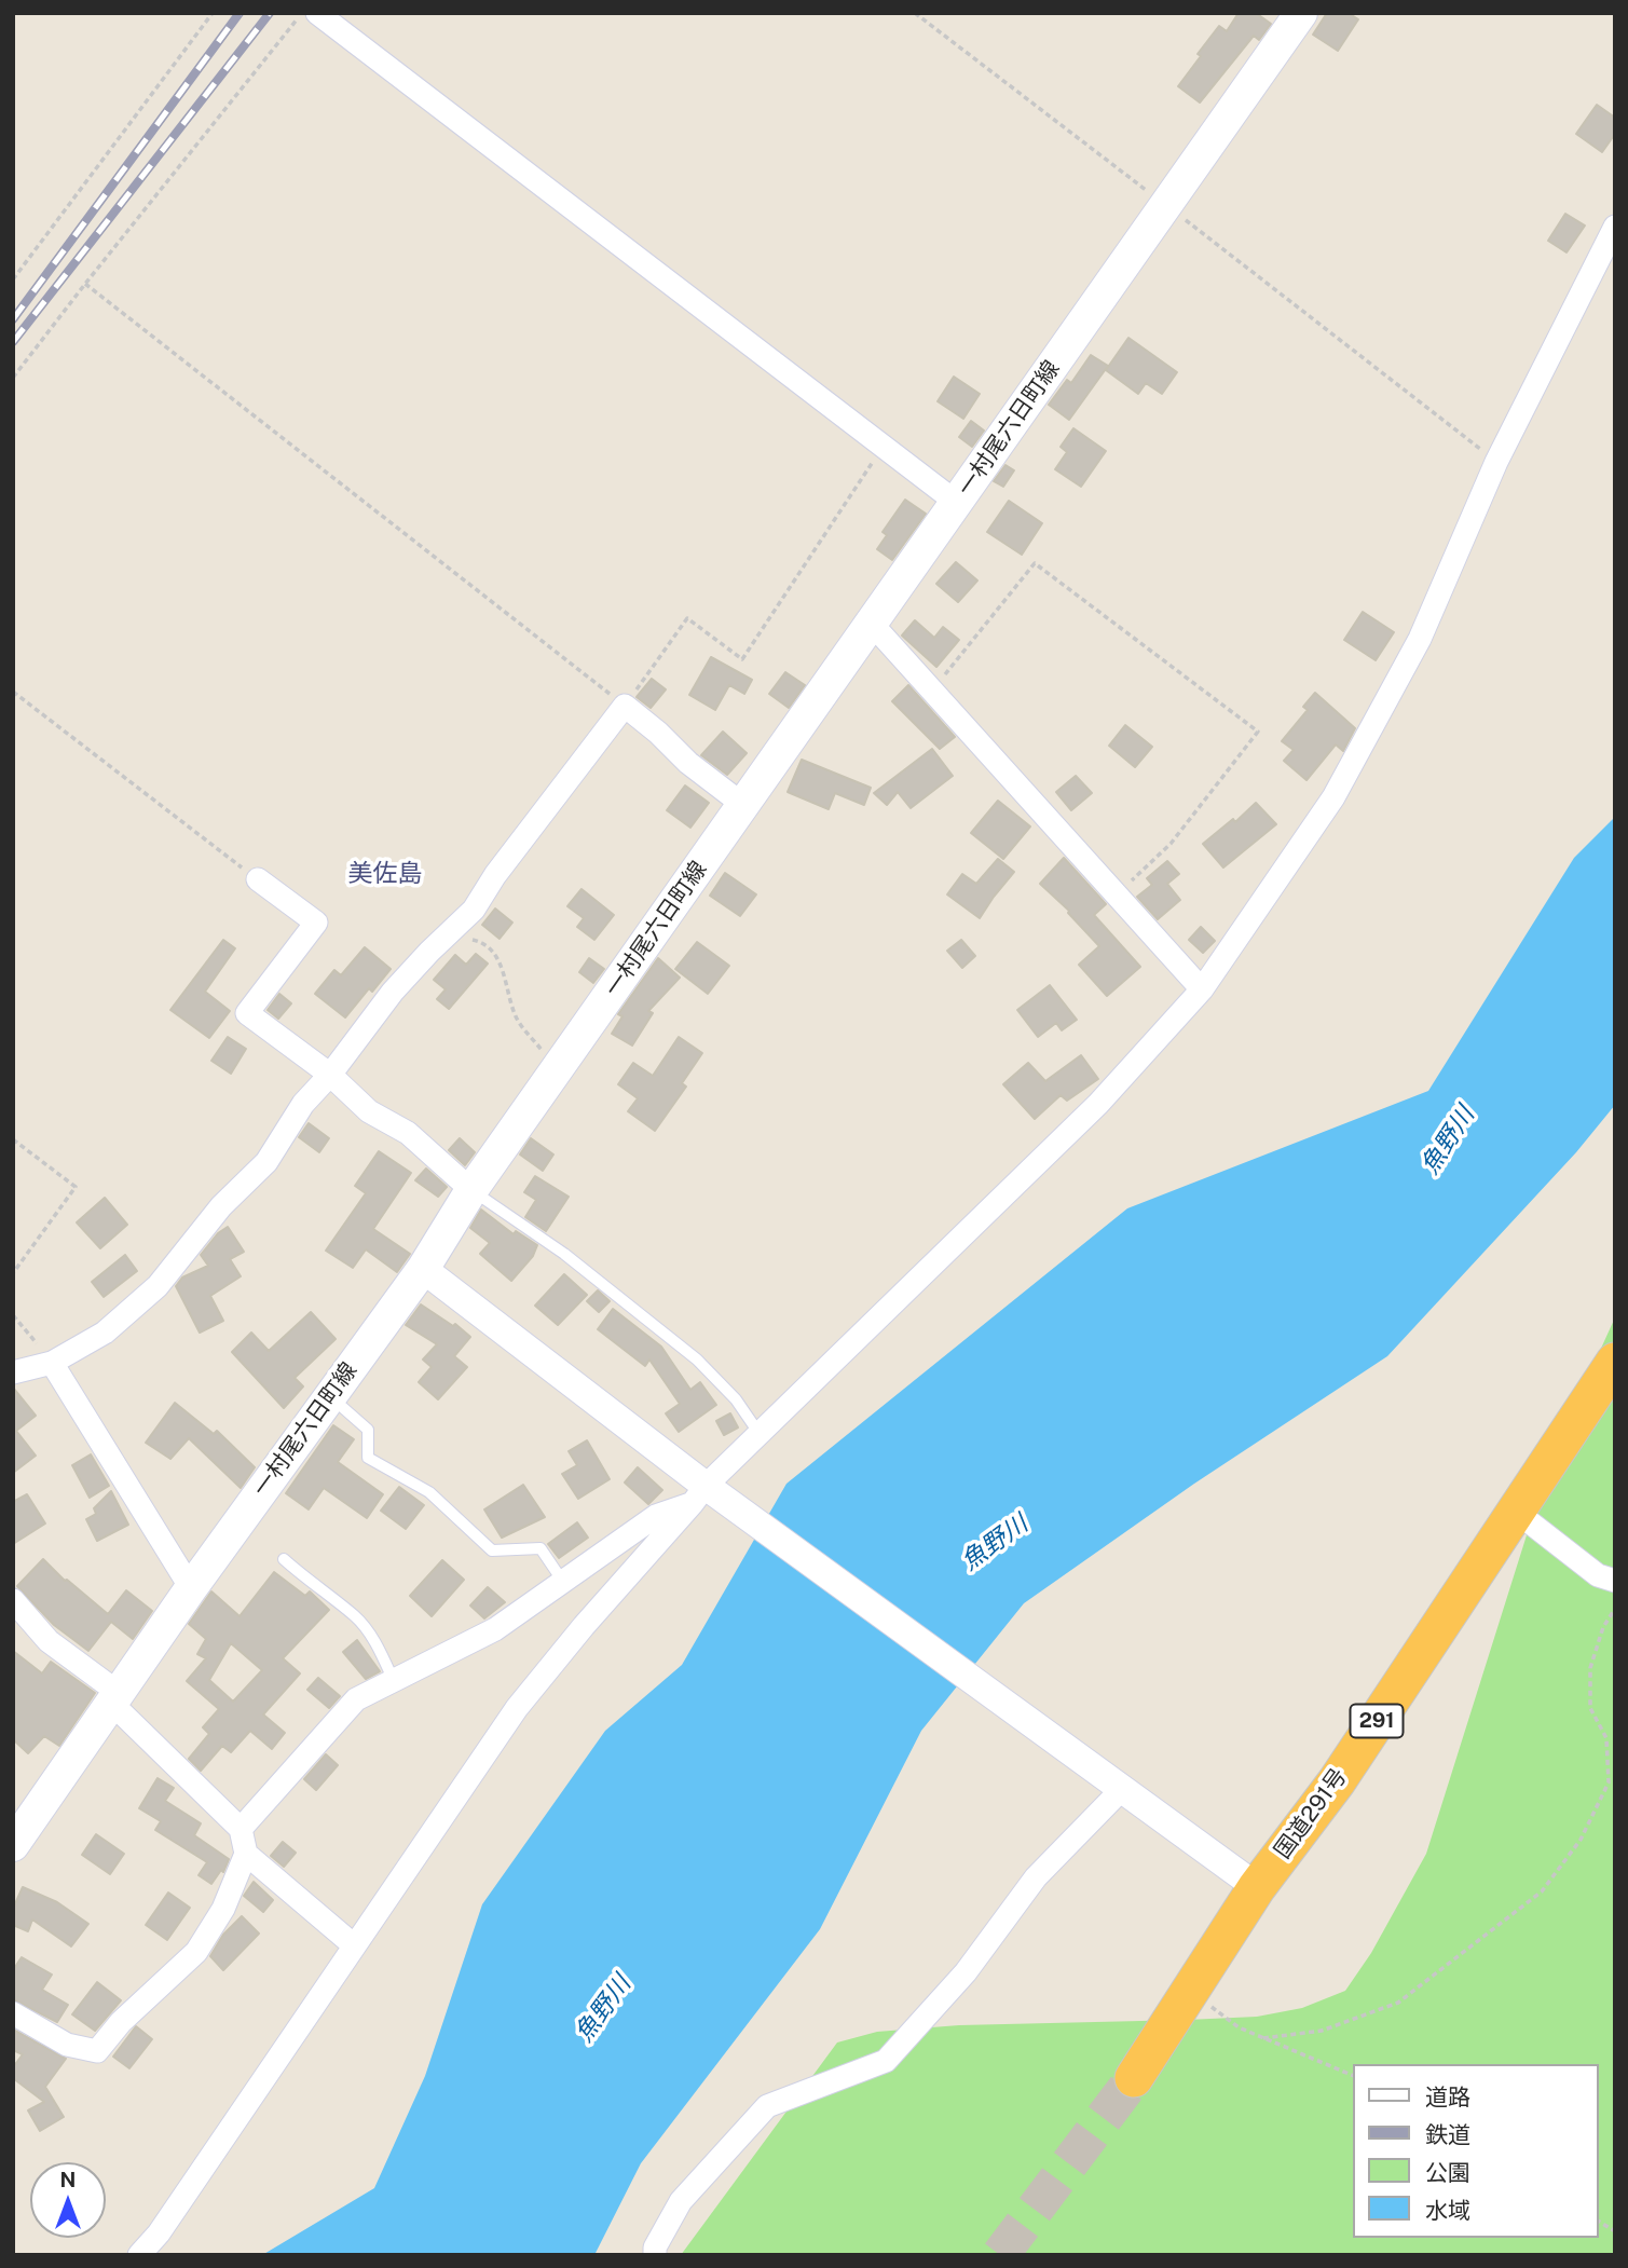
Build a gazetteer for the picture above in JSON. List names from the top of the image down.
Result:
{
  "streets": {
    "highway": ["291", "国道291号"],
    "main road": ["一村尾六日町線"]
  },
  "districts": ["美佐島"],
  "water": ["魚野川"],
  "legend": [
    "道路",
    "鉄道",
    "公園",
    "水域"
  ],
  "north": "top"
}
